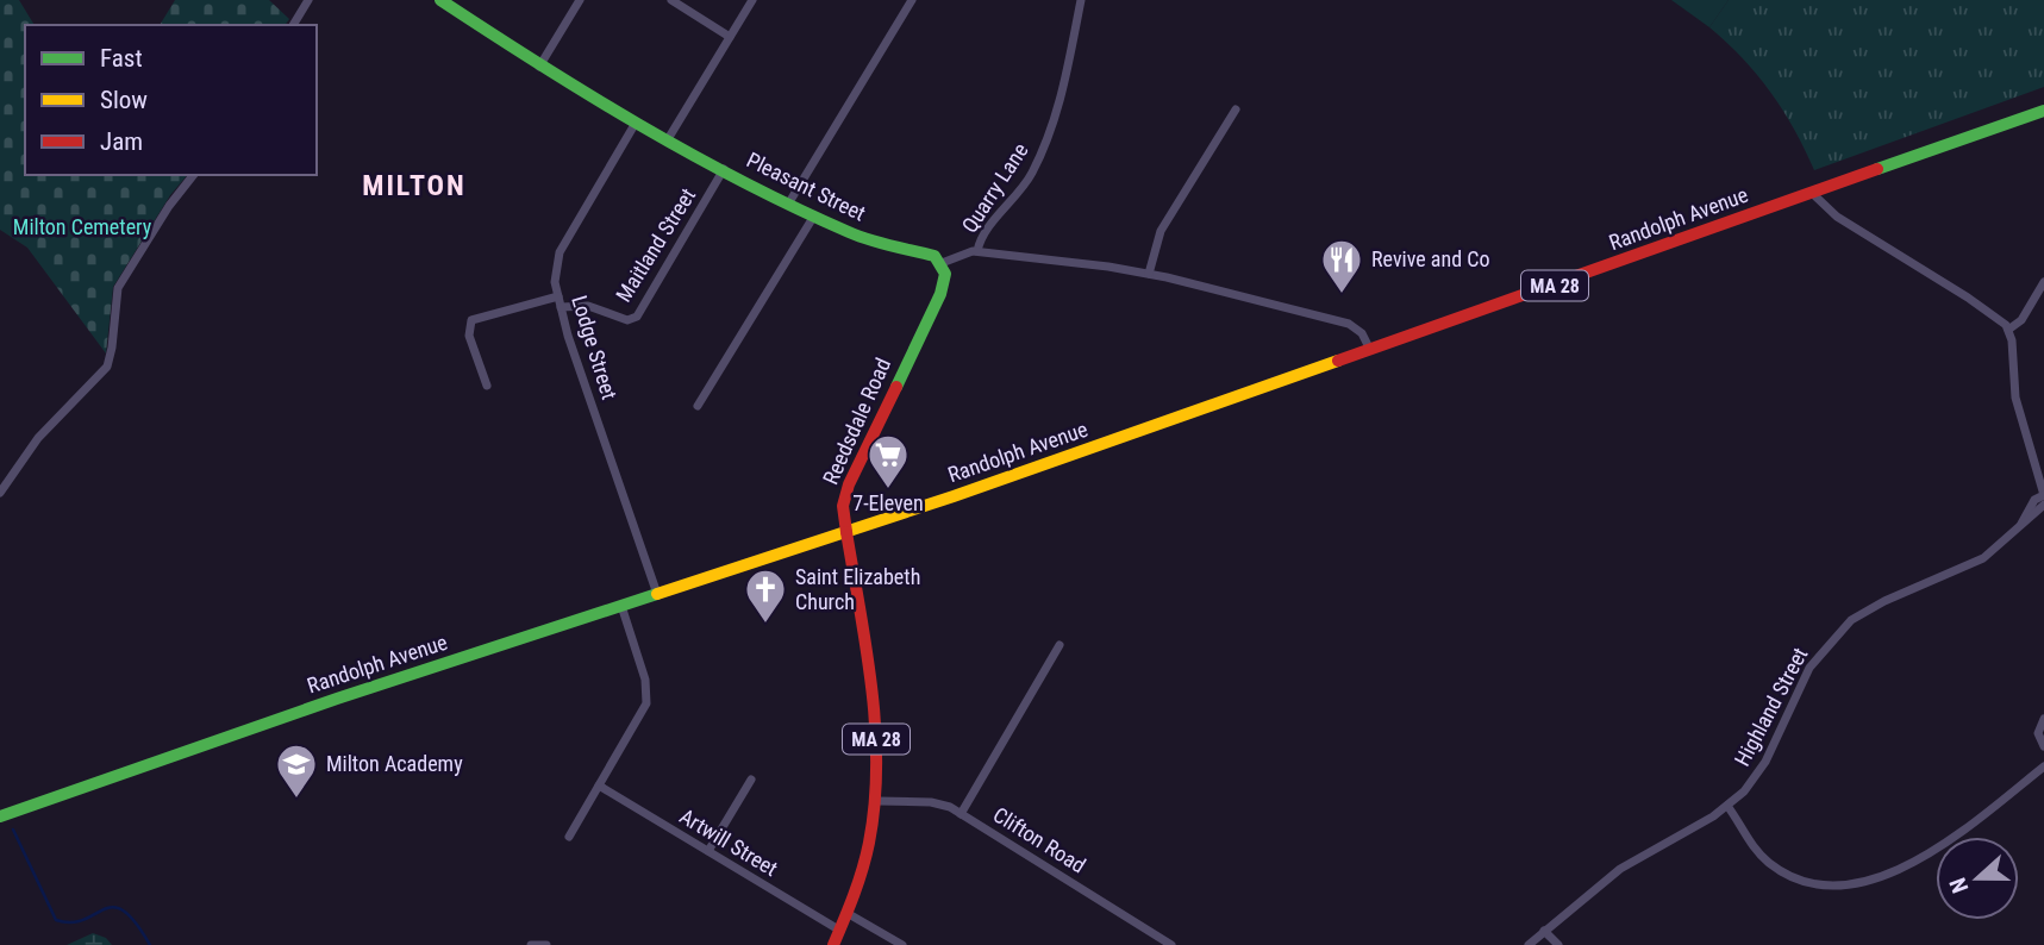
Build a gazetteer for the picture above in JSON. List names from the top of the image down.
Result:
{
  "streets": {
    "main road": [
      "Pleasant Street",
      "Randolph Avenue",
      "MA 28",
      "Reedsdale Road"
    ],
    "street": [
      "Quarry Lane",
      "Maitland Street",
      "Lodge Street",
      "Highland Street",
      "Clifton Road",
      "Artwill Street"
    ]
  },
  "crossings": [
    ["Pleasant Street", "Maitland Street"],
    ["Pleasant Street", "Lodge Street"],
    ["Pleasant Street", "Reedsdale Road"],
    ["Randolph Avenue", "Lodge Street"],
    ["Randolph Avenue", "Reedsdale Road"],
    ["Maitland Street", "Lodge Street"],
    ["Reedsdale Road", "Clifton Road"],
    ["Reedsdale Road", "Artwill Street"]
  ],
  "districts": ["MILTON"],
  "parks": ["Milton Cemetery"],
  "places": {
    "restaurant": ["Revive and Co"],
    "supermarket": ["7-Eleven"],
    "church": ["Saint Elizabeth Church"],
    "school or university": ["Milton Academy"]
  },
  "legend": ["Fast", "Slow", "Jam"],
  "north": "left"
}
